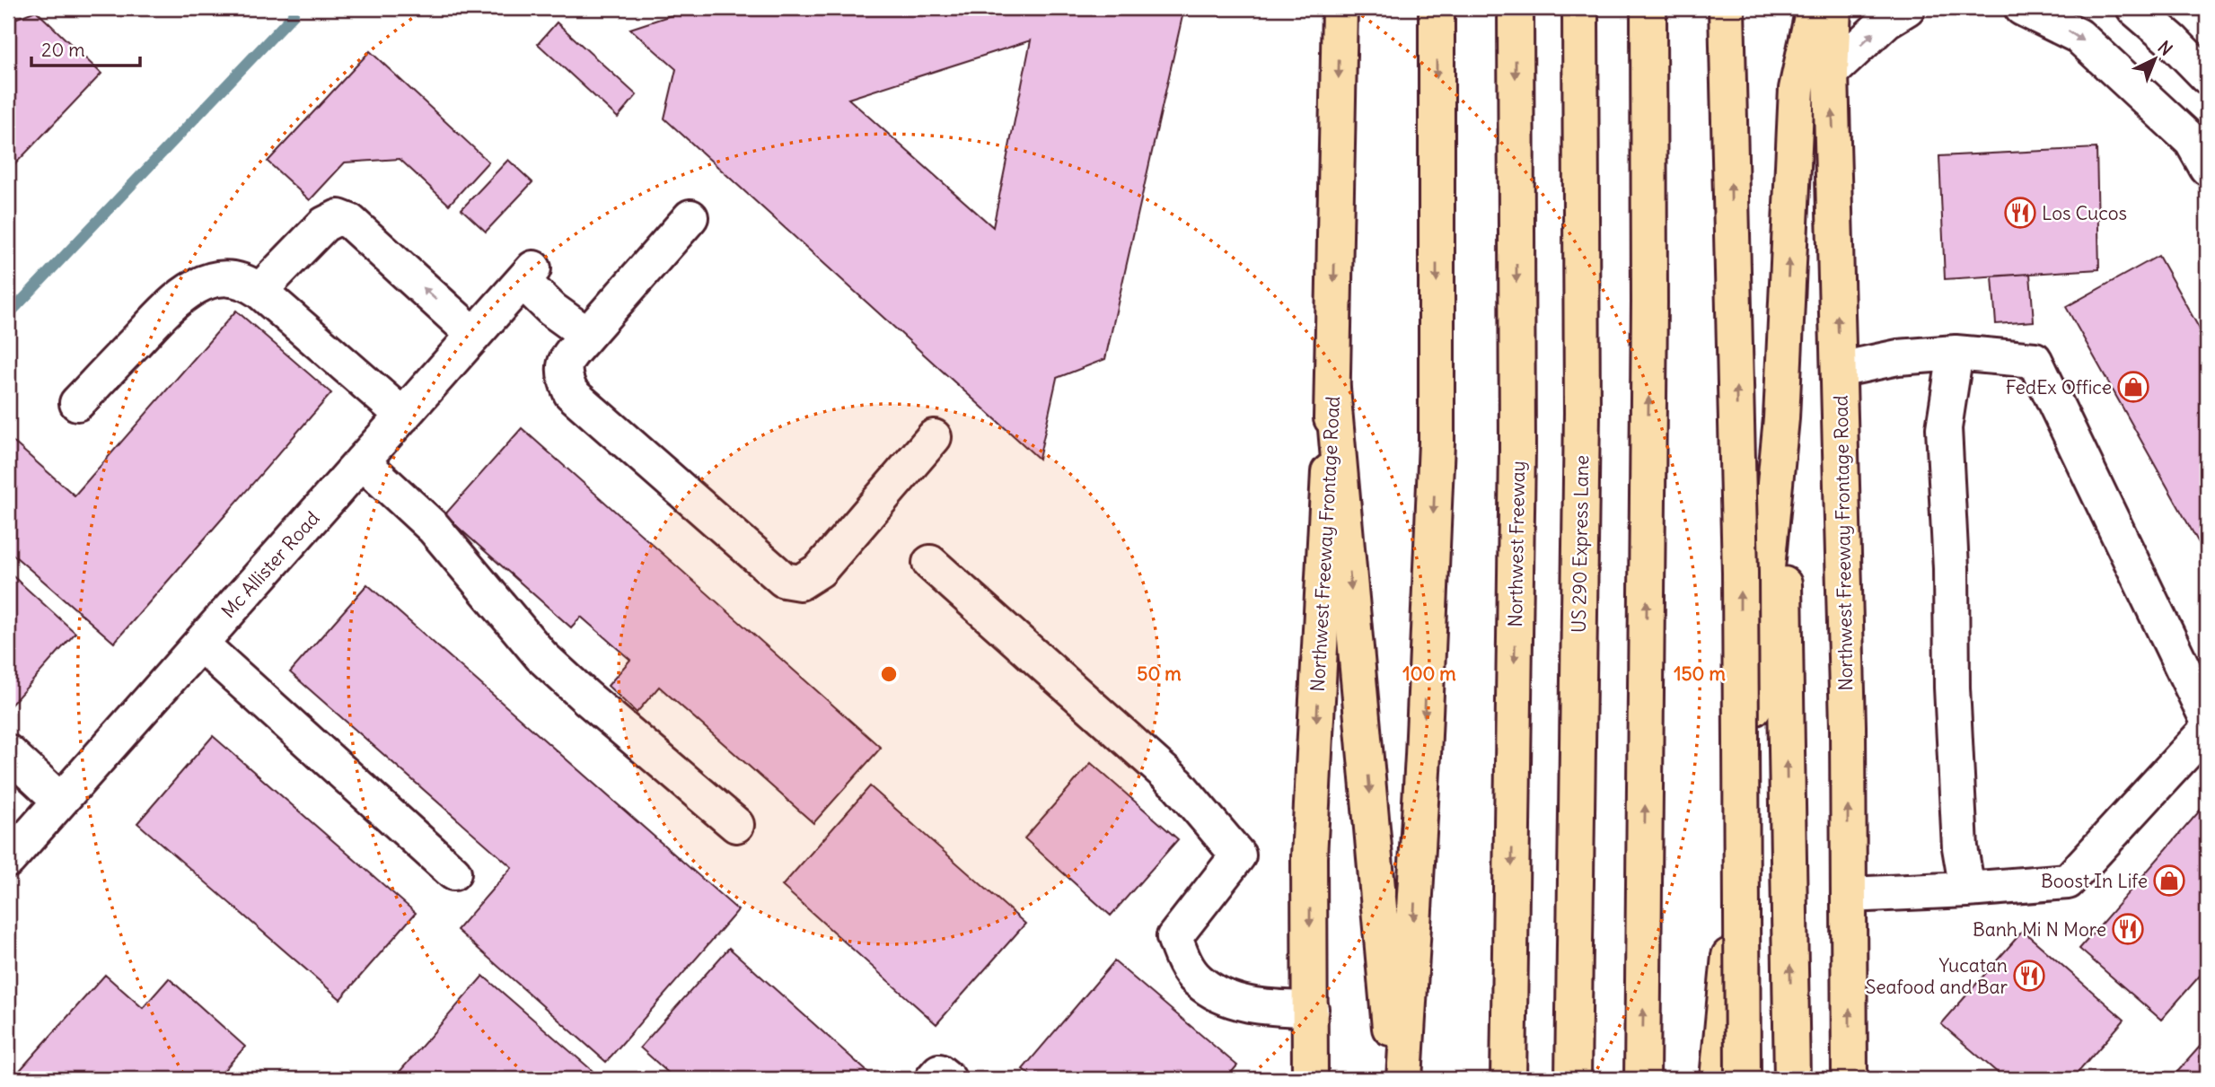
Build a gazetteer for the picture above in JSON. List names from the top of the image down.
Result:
{
  "streets": {
    "main road": ["Northwest Freeway Frontage Road", "Northwest Freeway", "US 290 Express Lane"],
    "street": ["Mc Allister Road"]
  },
  "places": {
    "restaurant": ["Los Cucos", "Banh Mi N More", "Yucatan Seafood and Bar"],
    "shop": ["FedEx Office", "Boost In Life"]
  },
  "scale_bar": "20 m",
  "north": "top right",
  "rings": ["50 m", "100 m", "150 m"]
}
